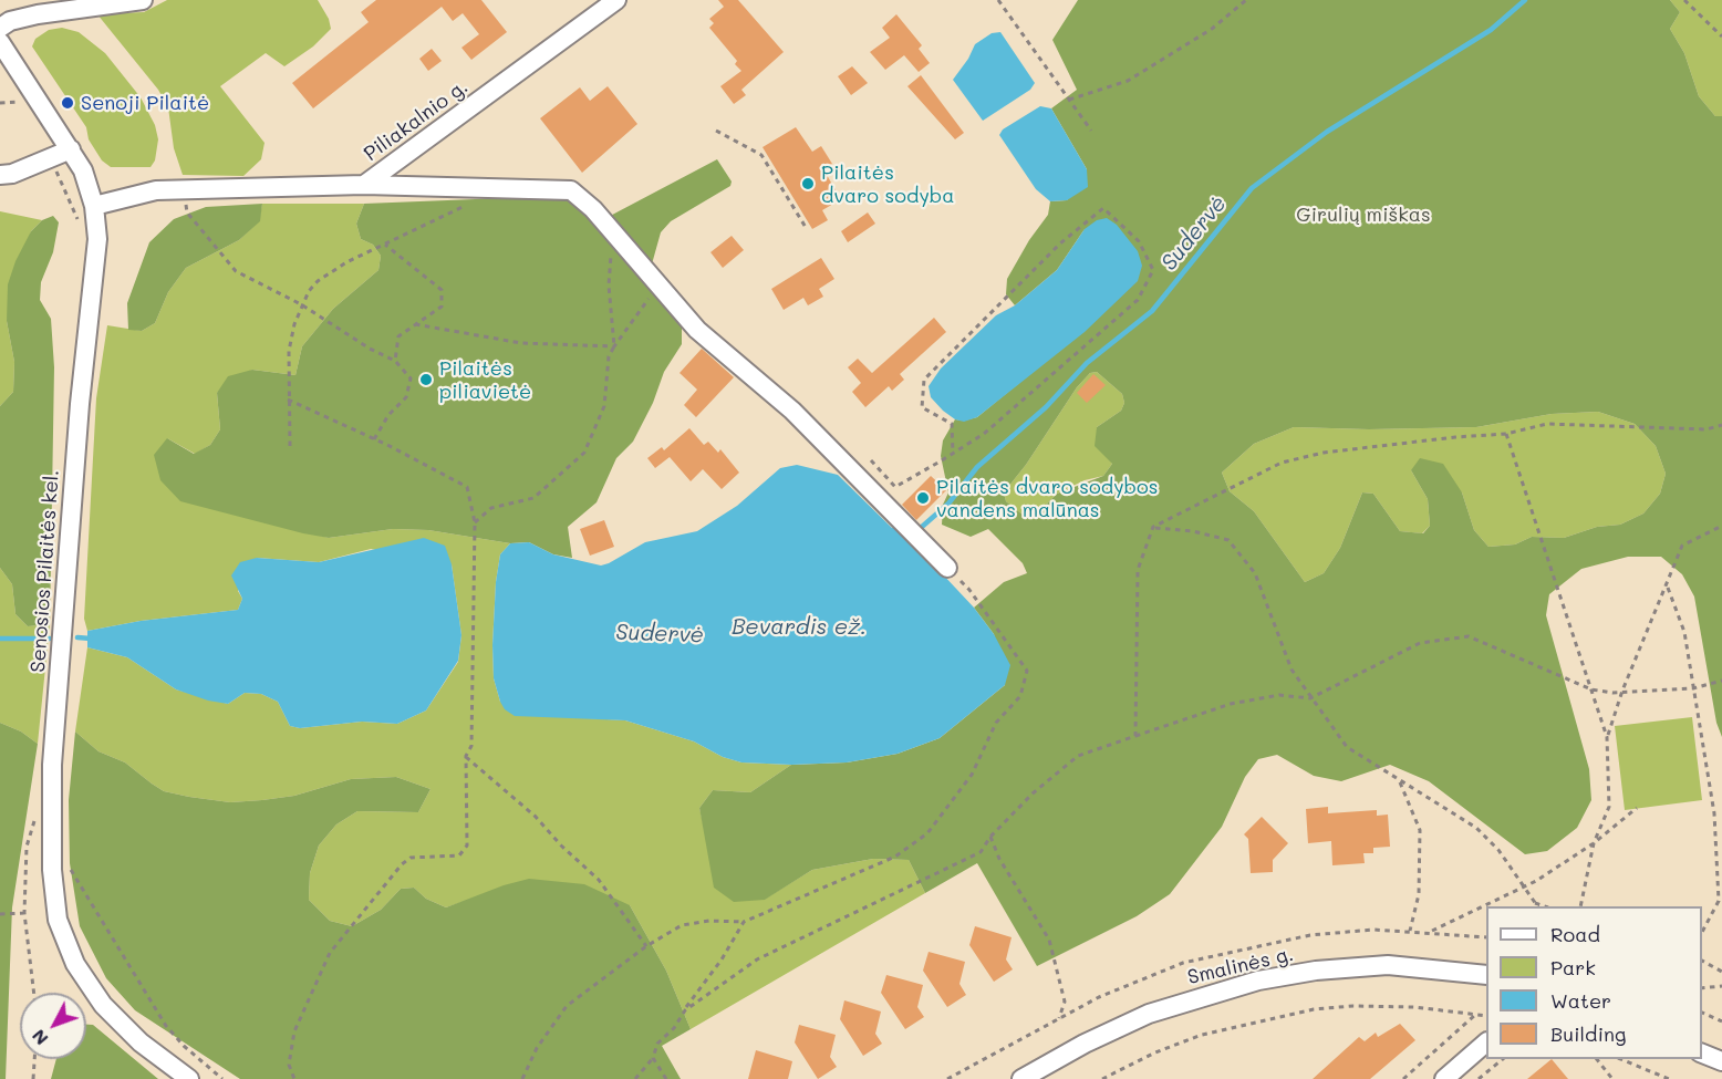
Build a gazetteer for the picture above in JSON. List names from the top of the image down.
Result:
{
  "streets": {
    "street": ["Piliakalnio g.", "Senosios Pilaitės kel.", "Smalinės g."]
  },
  "crossings": [
    ["Piliakalnio g.", "Senosios Pilaitės kel."]
  ],
  "water": ["Sudervė", "Bevardis ež."],
  "parks": ["Girulių miškas"],
  "places": [
    "Senoji Pilaitė",
    "Pilaitės dvaro sodyba",
    "Pilaitės piliavietė",
    "Pilaitės dvaro sodybos vandens malūnas"
  ],
  "legend": [
    "Road",
    "Park",
    "Water",
    "Building"
  ],
  "north": "bottom left"
}
